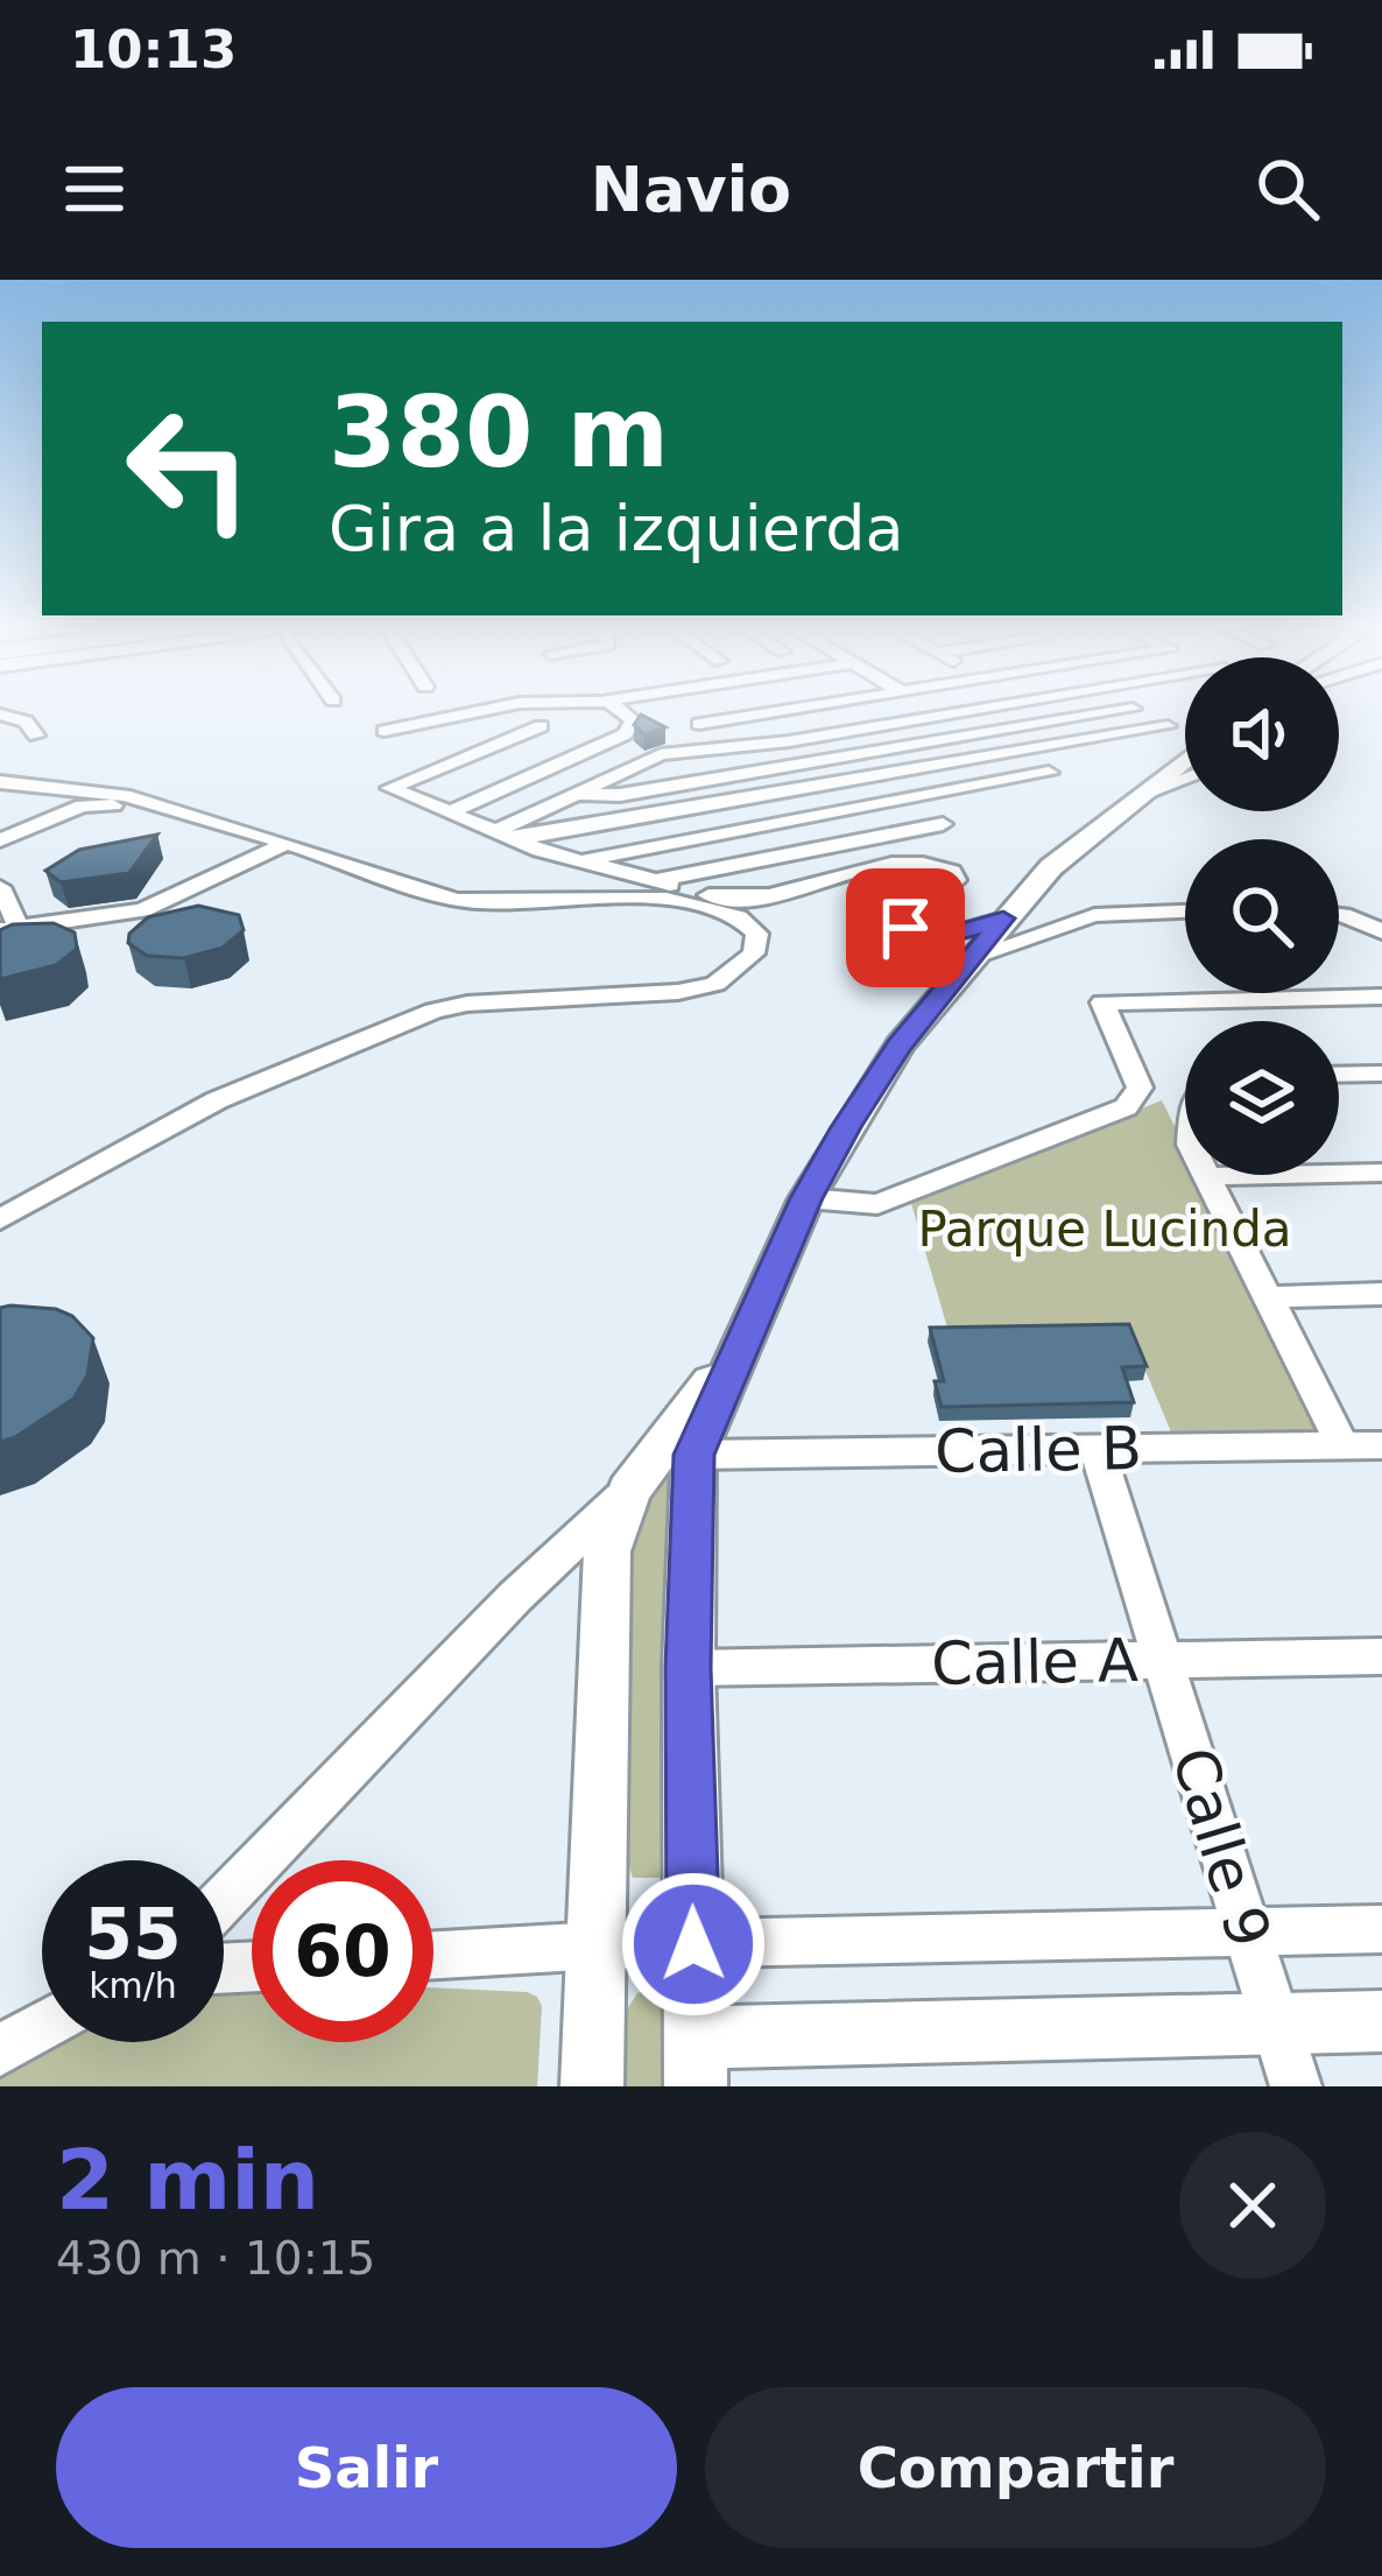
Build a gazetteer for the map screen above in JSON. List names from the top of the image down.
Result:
{
  "streets": {
    "street": ["Calle B", "Calle A", "Calle 9"]
  },
  "crossings": [
    ["Calle B", "Calle 9"],
    ["Calle A", "Calle 9"]
  ],
  "parks": ["Parque Lucinda"],
  "page": {
    "status": "10:13",
    "header": "Navio",
    "turn": ["380 m", "Gira a la izquierda"],
    "speed": "55 km/h",
    "limit": "60",
    "heading": ["2 min", "430 m · 10:15"],
    "buttons": ["Salir", "Compartir"]
  }
}
